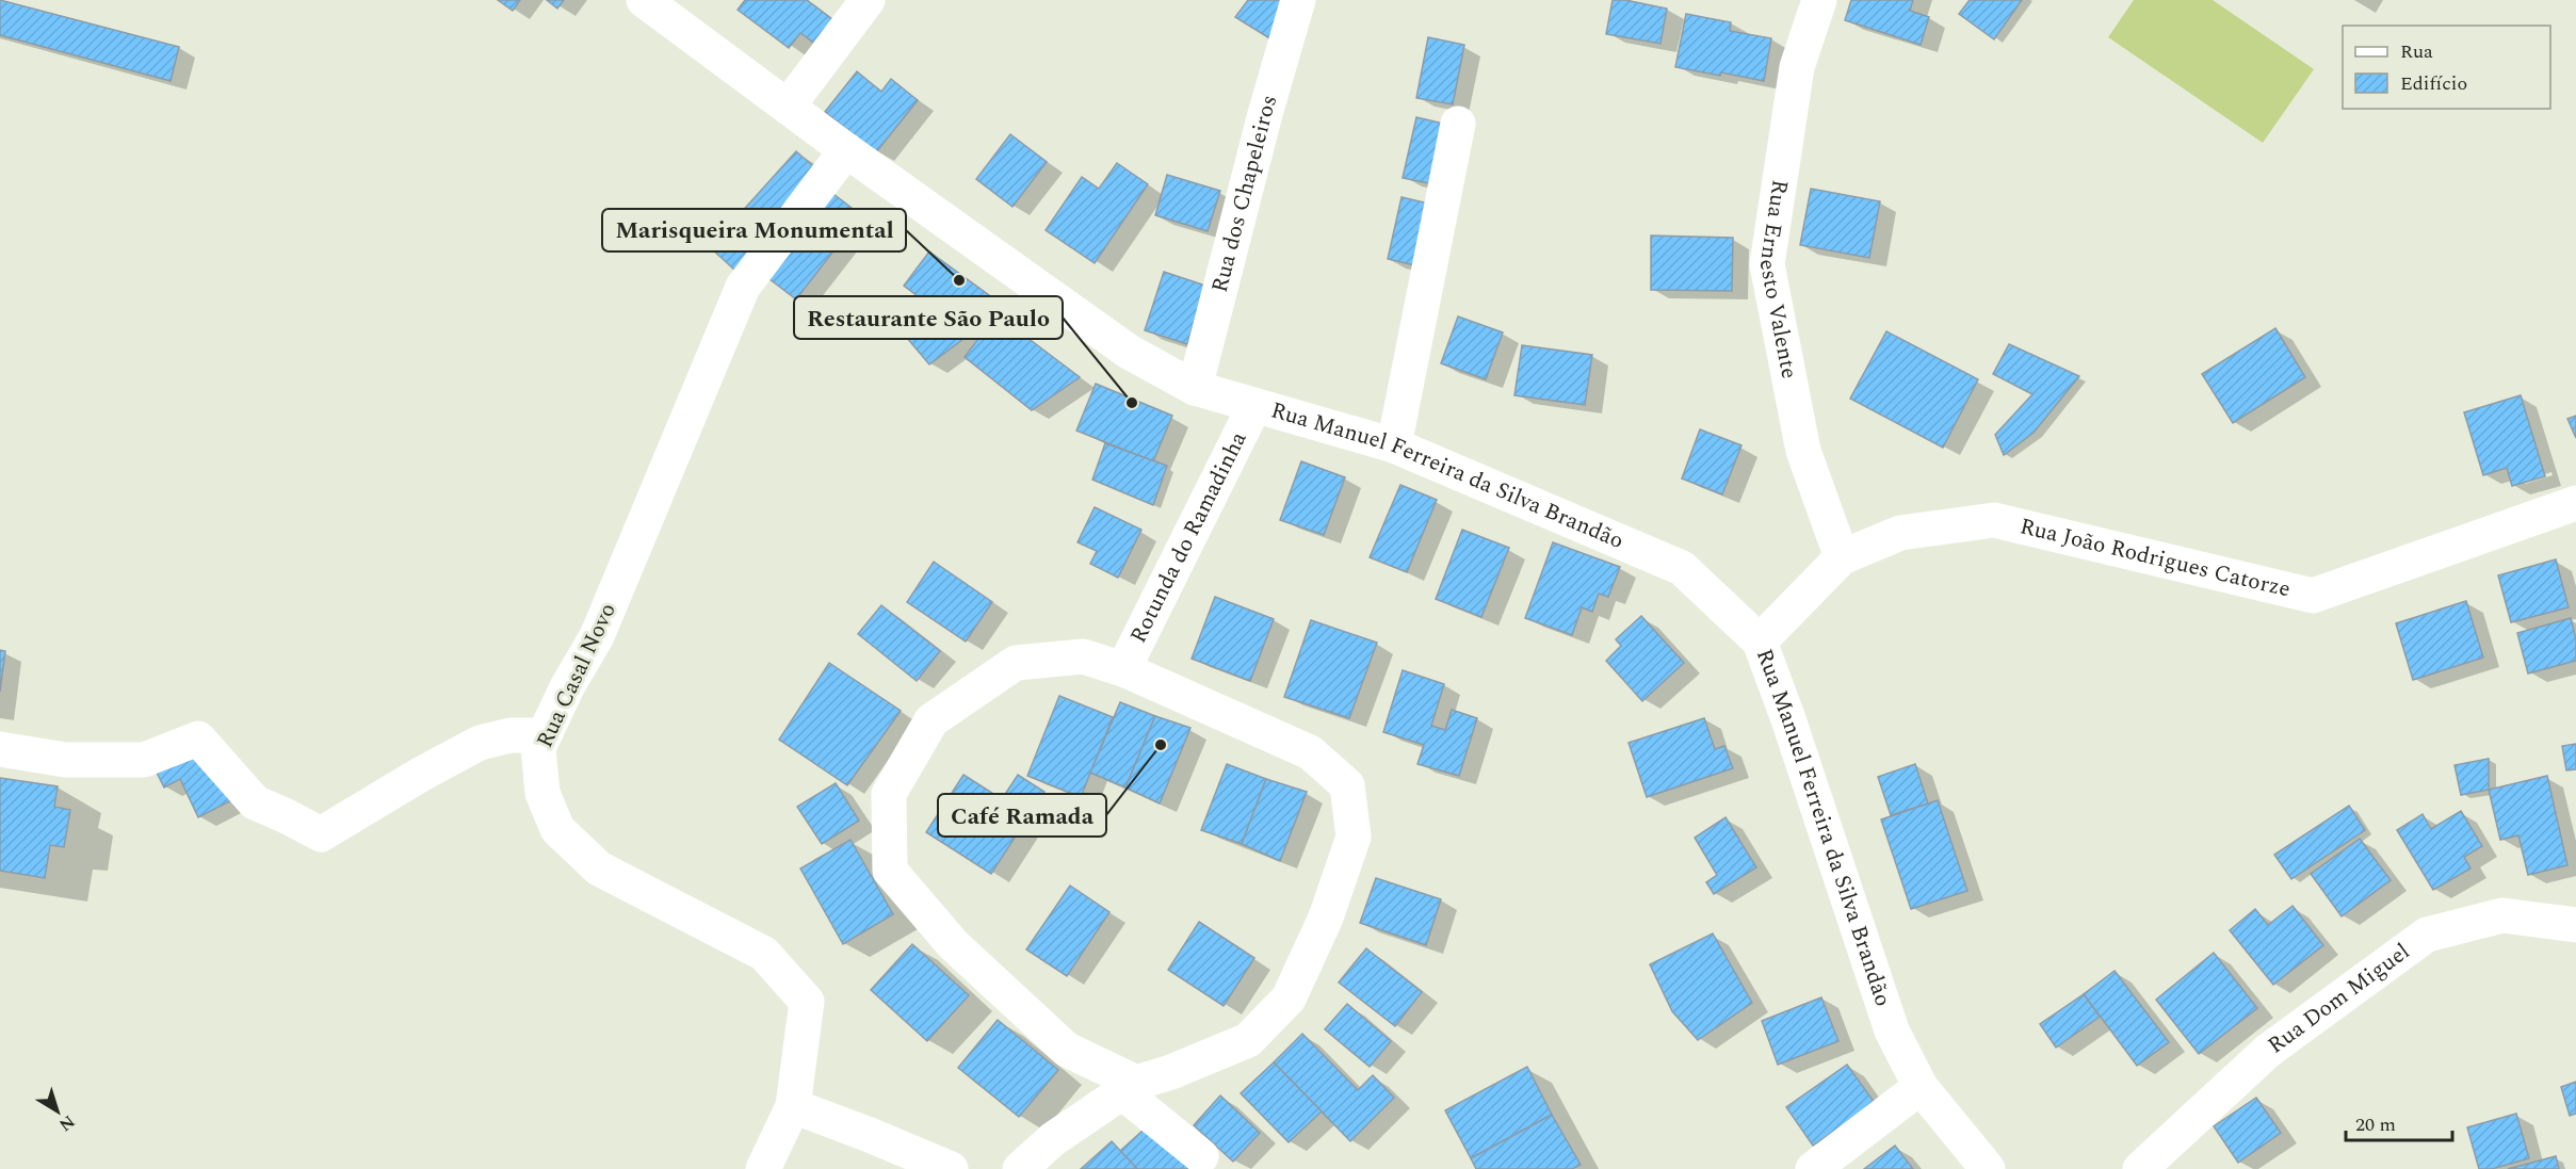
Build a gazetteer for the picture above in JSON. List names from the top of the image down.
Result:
{
  "streets": {
    "street": [
      "Rua dos Chapeleiros",
      "Rua Ernesto Valente",
      "Rua Manuel Ferreira da Silva Brandão",
      "Rotunda do Ramadinha",
      "Rua João Rodrigues Catorze",
      "Rua Casal Novo",
      "Rua Dom Miguel"
    ]
  },
  "crossings": [
    ["Rua dos Chapeleiros", "Rua Manuel Ferreira da Silva Brandão"],
    ["Rua Ernesto Valente", "Rua João Rodrigues Catorze"],
    ["Rua Manuel Ferreira da Silva Brandão", "Rotunda do Ramadinha"],
    ["Rua Manuel Ferreira da Silva Brandão", "Rua João Rodrigues Catorze"],
    ["Rua Manuel Ferreira da Silva Brandão", "Rua Casal Novo"]
  ],
  "places": ["Marisqueira Monumental", "Restaurante São Paulo", "Café Ramada"],
  "legend": ["Rua", "Edifício"],
  "scale_bar": "20 m",
  "north": "bottom right"
}
